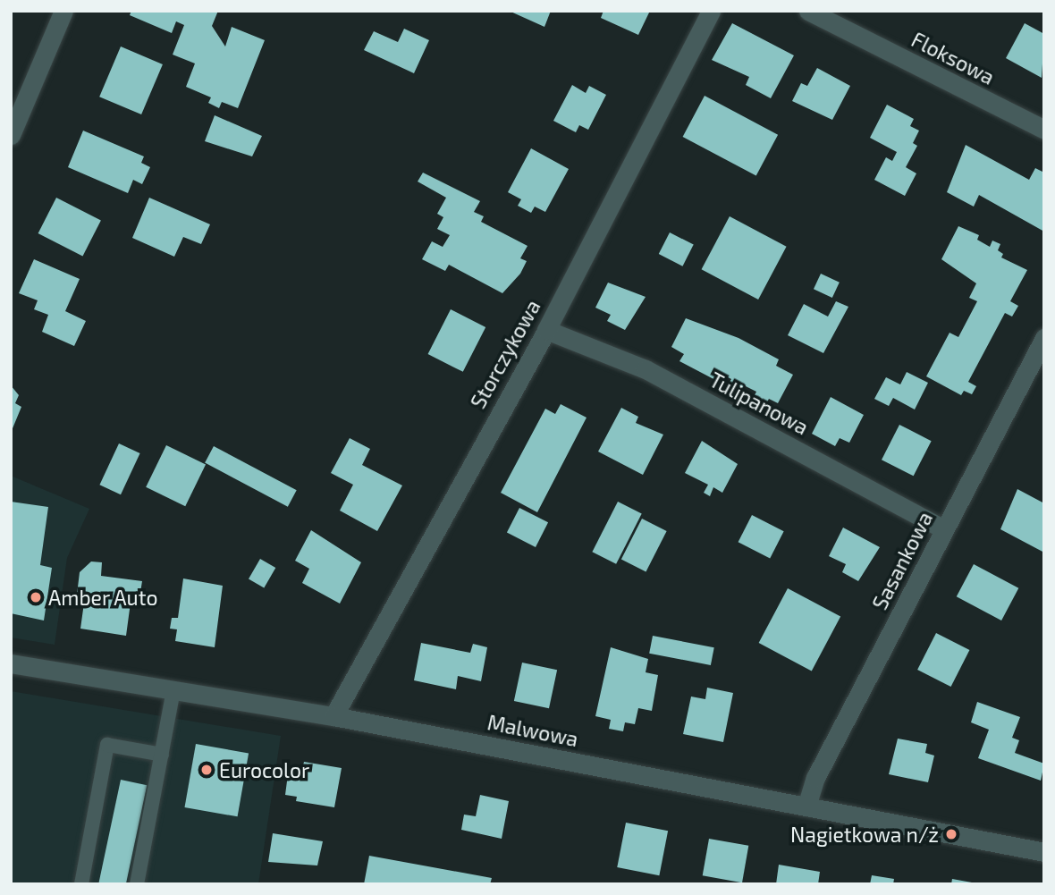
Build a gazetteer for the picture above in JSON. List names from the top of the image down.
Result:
{
  "streets": {
    "street": [
      "Floksowa",
      "Storczykowa",
      "Tulipanowa",
      "Sasankowa",
      "Malwowa"
    ]
  },
  "crossings": [
    ["Storczykowa", "Tulipanowa"],
    ["Storczykowa", "Malwowa"],
    ["Tulipanowa", "Sasankowa"],
    ["Sasankowa", "Malwowa"]
  ],
  "places": ["Amber Auto", "Eurocolor", "Nagietkowa n/ż"]
}
